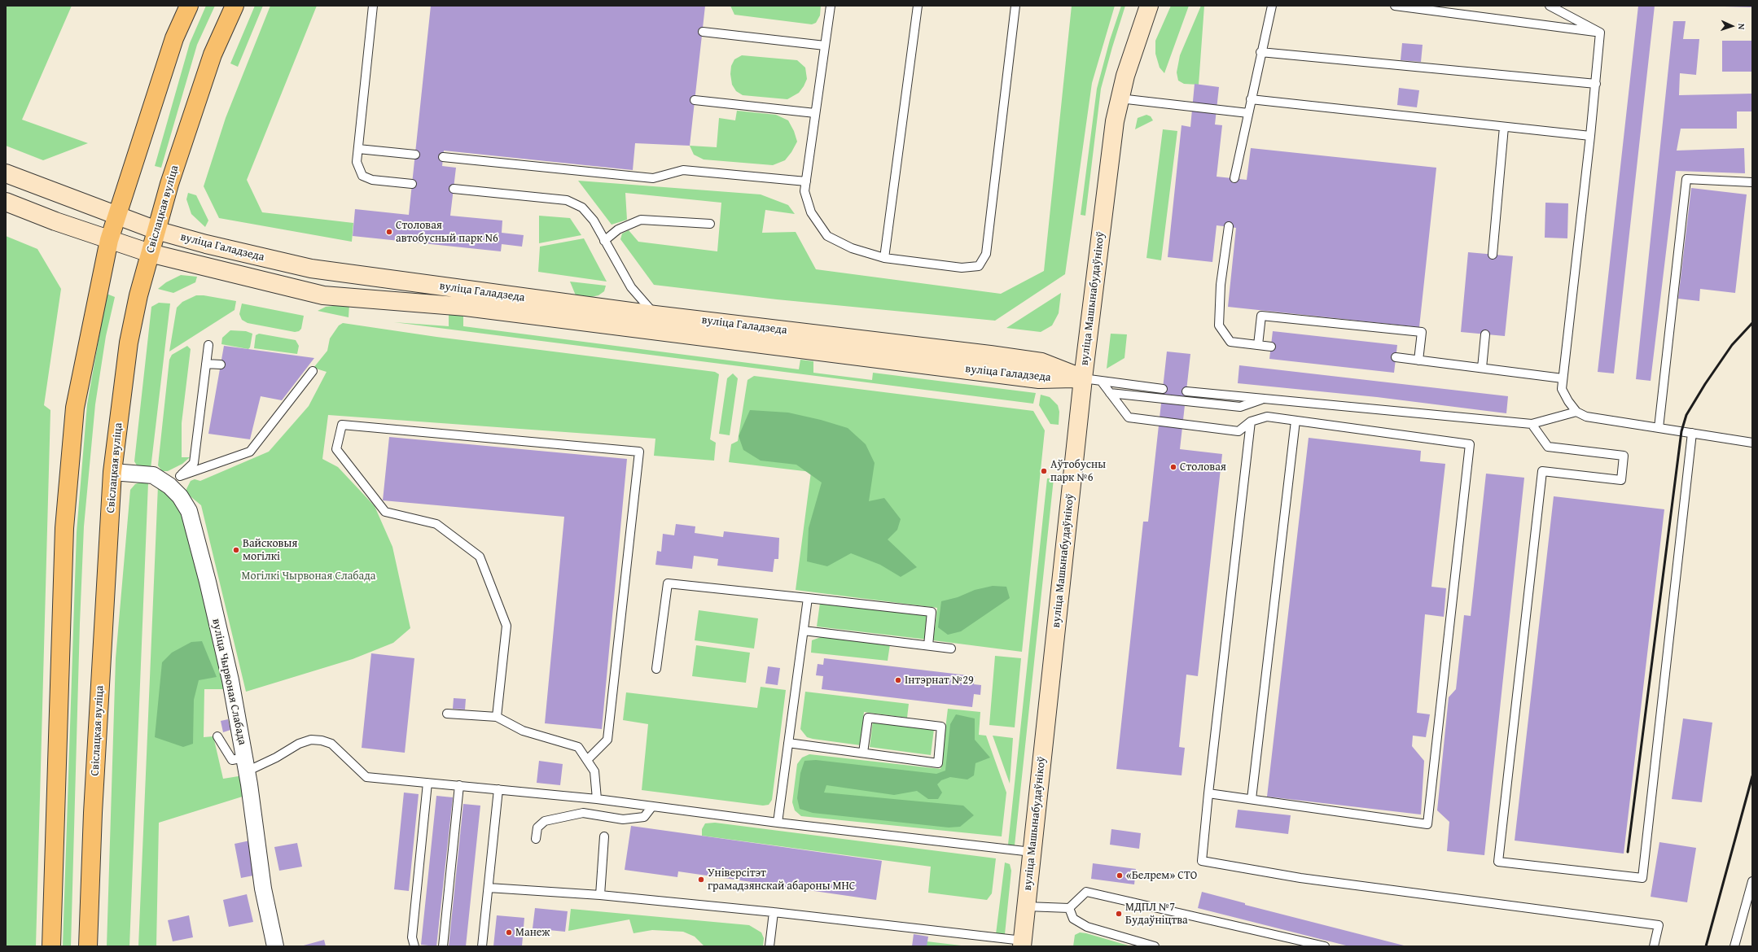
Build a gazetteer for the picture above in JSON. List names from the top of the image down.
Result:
{
  "streets": {
    "main road": ["Свіслацкая вуліца", "вуліца Галадзеда", "вуліца Машынабудаўнікоў"],
    "street": ["вуліца Чырвоная Слабада"]
  },
  "crossings": [
    ["Свіслацкая вуліца", "вуліца Галадзеда"],
    ["Свіслацкая вуліца", "вуліца Чырвоная Слабада"],
    ["вуліца Галадзеда", "вуліца Машынабудаўнікоў"]
  ],
  "parks": ["Могілкі Чырвоная Слабада"],
  "places": [
    "Столовая автобусный парк N6",
    "Столовая",
    "Аўтобусны парк №6",
    "Вайсковыя могілкі",
    "Інтэрнат №29",
    "«Белрем» СТО",
    "Універсітэт грамадзянскай абароны МНС",
    "МДПЛ №7 Будаўніцтва",
    "Манеж"
  ],
  "north": "right"
}
